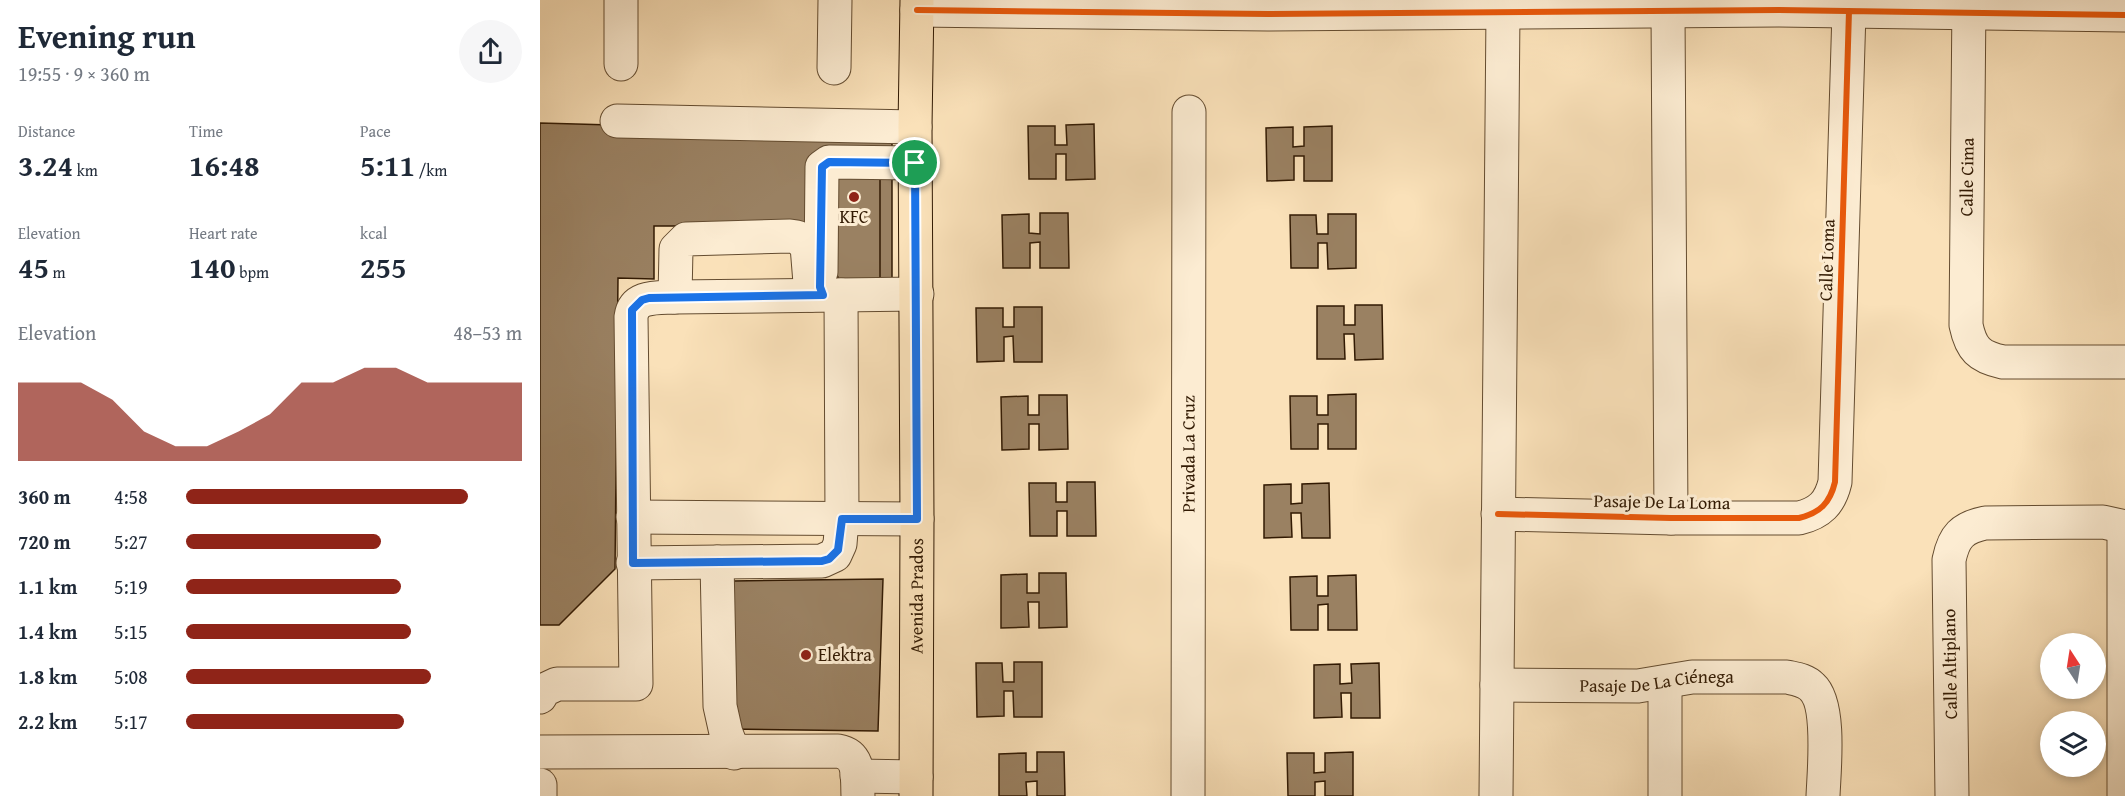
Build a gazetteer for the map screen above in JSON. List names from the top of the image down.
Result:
{
  "streets": {
    "main road": ["Avenida Prados"],
    "street": [
      "Calle Cima",
      "Calle Loma",
      "Privada La Cruz",
      "Pasaje De La Loma",
      "Calle Altiplano",
      "Pasaje De La Ciénega"
    ]
  },
  "crossings": [
    ["Calle Loma", "Pasaje De La Loma"]
  ],
  "places": ["KFC", "Elektra"],
  "north": "top",
  "page": {
    "heading": ["Evening run", "19:55 · 9 × 360 m"],
    "stats": [
      ["Distance", "3.24 km"],
      ["Time", "16:48"],
      ["Pace", "5:11 /km"],
      ["Elevation", "45 m"],
      ["Heart rate", "140 bpm"],
      ["kcal", "255"]
    ],
    "chart": ["Elevation", "48–53 m"],
    "list": [
      {
        "name": "360 m",
        "note": "4:58"
      },
      {
        "name": "720 m",
        "note": "5:27"
      },
      {
        "name": "1.1 km",
        "note": "5:19"
      },
      {
        "name": "1.4 km",
        "note": "5:15"
      },
      {
        "name": "1.8 km",
        "note": "5:08"
      },
      {
        "name": "2.2 km",
        "note": "5:17"
      }
    ]
  }
}
